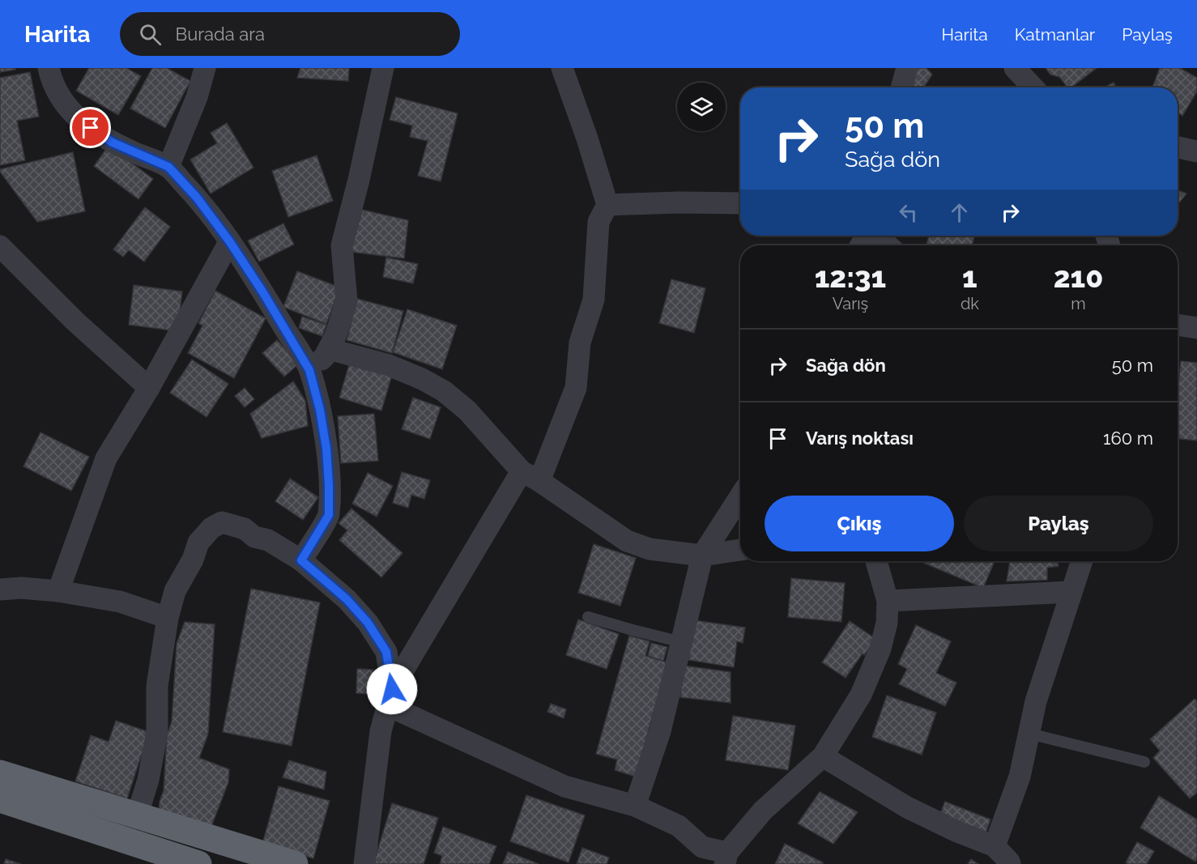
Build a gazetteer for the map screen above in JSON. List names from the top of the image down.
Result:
{
  "page": {
    "header": "Harita",
    "search": "Burada ara",
    "nav": ["Harita", "Katmanlar", "Paylaş"],
    "turn": ["50 m", "Sağa dön"],
    "eta": [
      "12:31",
      "Varış",
      "1",
      "dk",
      "210",
      "m"
    ],
    "list": [
      {
        "name": "Sağa dön",
        "value": "50 m"
      },
      {
        "name": "Varış noktası",
        "value": "160 m"
      }
    ],
    "buttons": ["Çıkış", "Paylaş"]
  }
}
